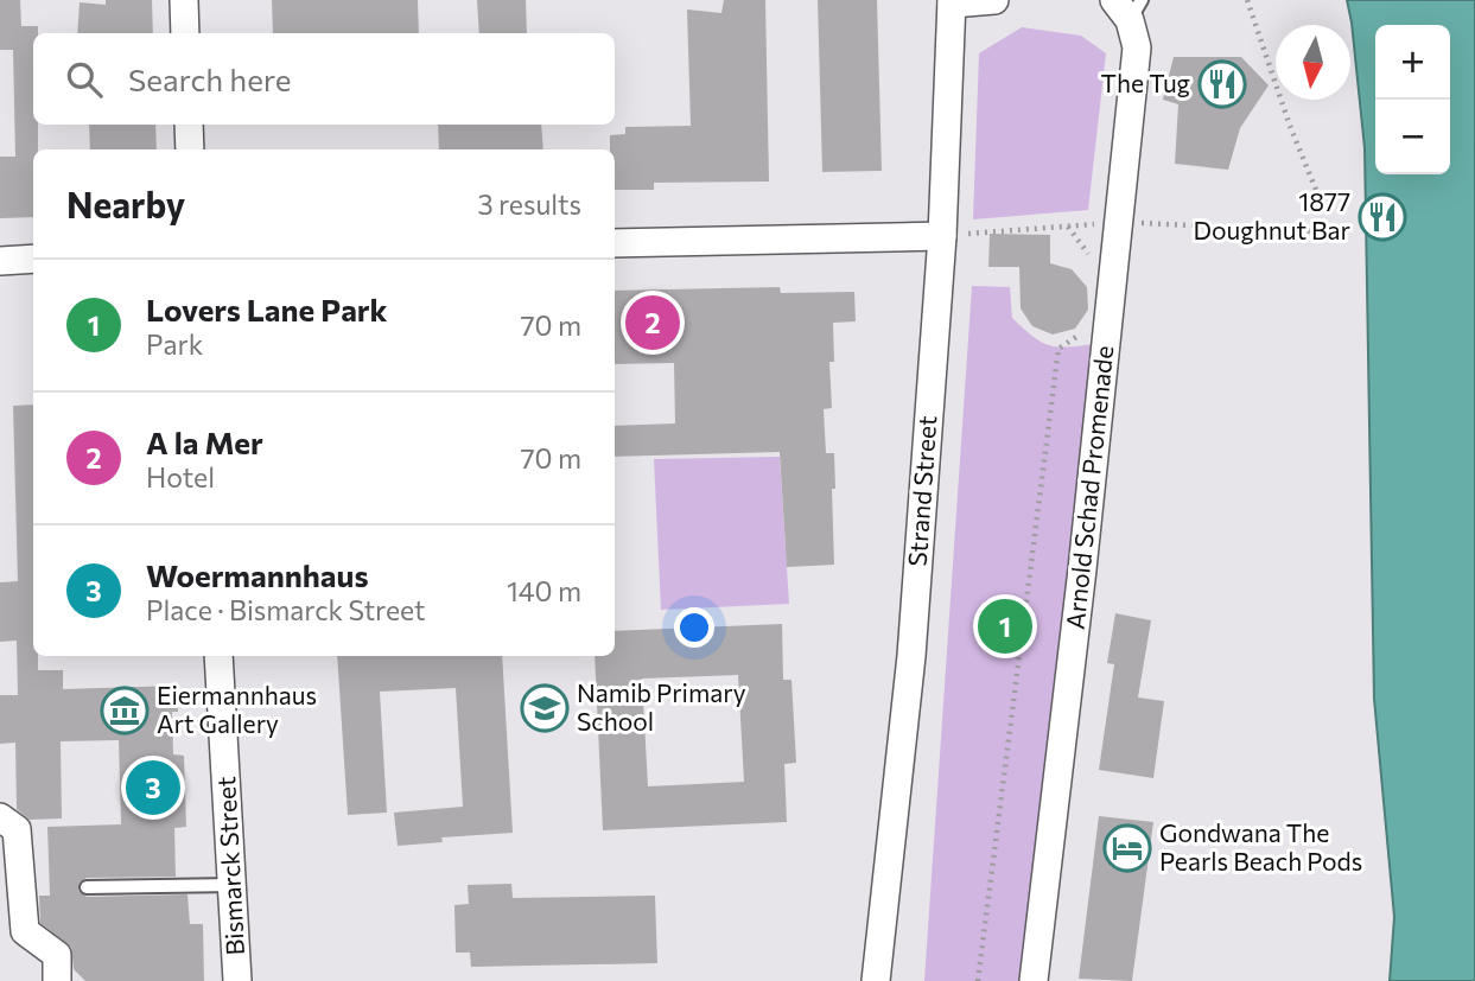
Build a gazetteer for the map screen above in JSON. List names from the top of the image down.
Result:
{
  "streets": {
    "street": ["Arnold Schad Promenade", "Strand Street", "Bismarck Street"]
  },
  "places": {
    "restaurant": ["The Tug", "1877 Doughnut Bar"],
    "school or university": ["Namib Primary School"],
    "museum": ["Eiermannhaus Art Gallery"],
    "hotel": ["Gondwana The Pearls Beach Pods"]
  },
  "north": "bottom",
  "page": {
    "map_buttons": ["+", "−"],
    "search": "Search here",
    "heading": ["Nearby", "3 results"],
    "list": [
      {
        "mark": "1",
        "name": "Lovers Lane Park",
        "note": "Park",
        "value": "70 m"
      },
      {
        "mark": "2",
        "name": "A la Mer",
        "note": "Hotel",
        "value": "70 m"
      },
      {
        "mark": "3",
        "name": "Woermannhaus",
        "note": "Place · Bismarck Street",
        "value": "140 m"
      }
    ],
    "pins": ["2", "1", "3"]
  }
}
